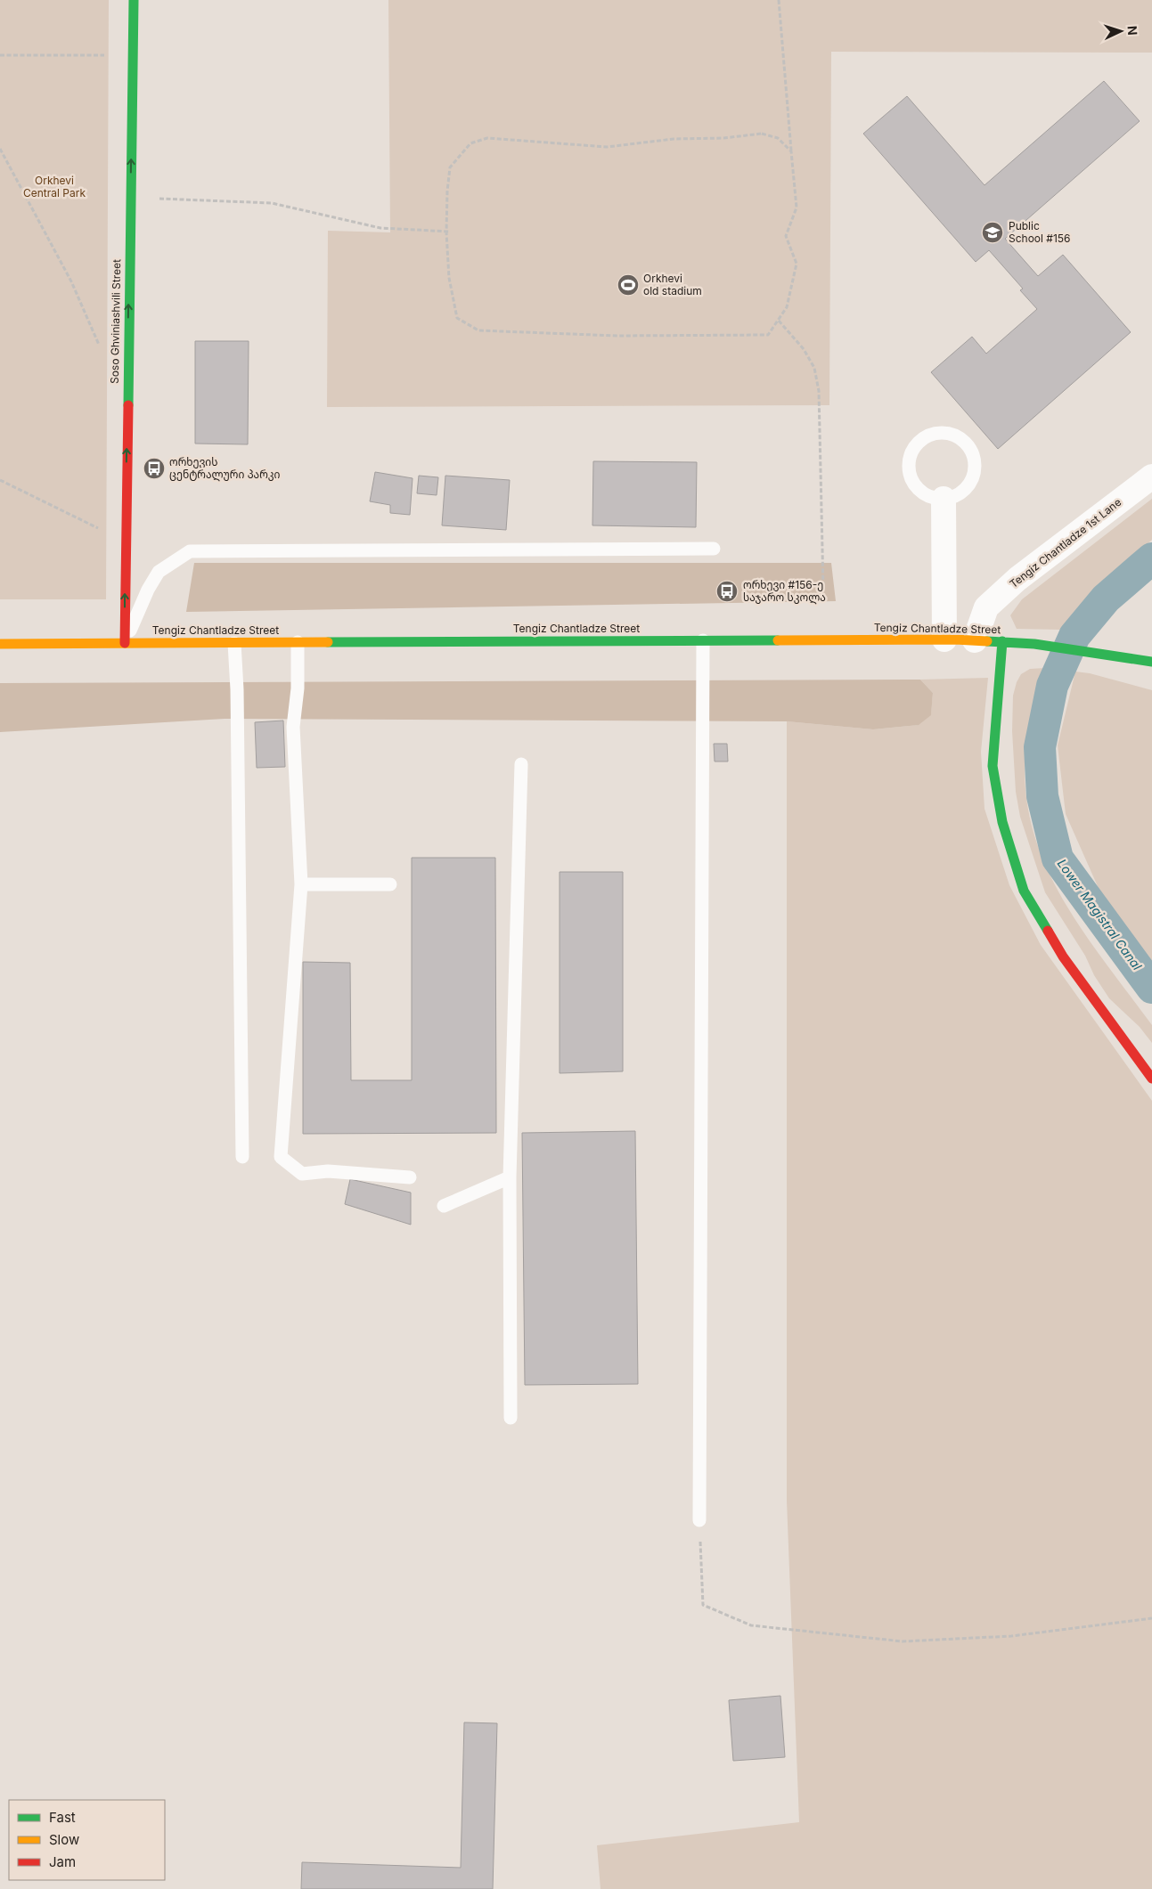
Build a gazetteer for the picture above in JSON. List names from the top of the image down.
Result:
{
  "streets": {
    "street": ["Soso Ghviniashvili Street", "Tengiz Chantladze 1st Lane", "Tengiz Chantladze Street"]
  },
  "crossings": [
    ["Soso Ghviniashvili Street", "Tengiz Chantladze Street"],
    ["Tengiz Chantladze 1st Lane", "Tengiz Chantladze Street"]
  ],
  "one_way": ["Soso Ghviniashvili Street"],
  "water": ["Lower Magistral Canal"],
  "parks": ["Orkhevi Central Park"],
  "places": {
    "school or university": ["Public School #156"],
    "sports": ["Orkhevi old stadium"],
    "bus stop": ["ორხევის ცენტრალური პარკი", "ორხევი #156-ე საჯარო სკოლა"]
  },
  "legend": ["Fast", "Slow", "Jam"],
  "north": "right"
}
